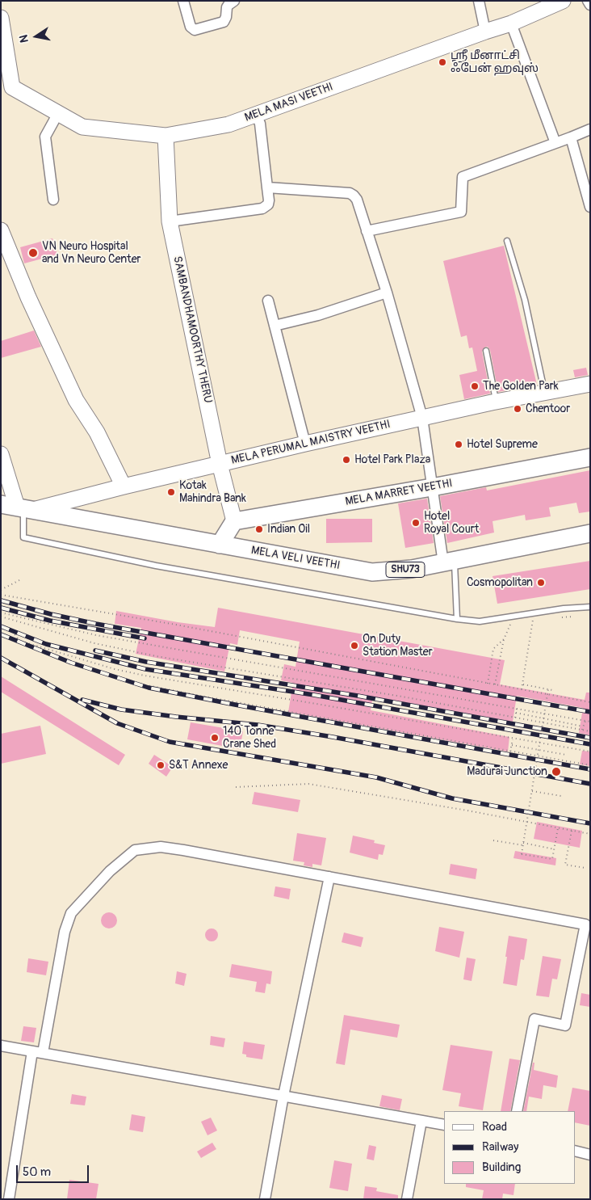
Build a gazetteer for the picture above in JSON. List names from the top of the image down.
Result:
{
  "streets": {
    "main road": ["MELA MARRET VEETHI", "MELA VELI VEETHI", "SHU73"],
    "street": ["MELA MASI VEETHI", "SAMBANDHAMOORTHY THERU", "MELA PERUMAL MAISTRY VEETHI"]
  },
  "crossings": [
    ["MELA MASI VEETHI", "SAMBANDHAMOORTHY THERU"],
    ["SAMBANDHAMOORTHY THERU", "MELA PERUMAL MAISTRY VEETHI"],
    ["SAMBANDHAMOORTHY THERU", "MELA MARRET VEETHI"],
    ["MELA PERUMAL MAISTRY VEETHI", "MELA VELI VEETHI"]
  ],
  "places": [
    "ஶ்ரீ மீனாட்சி ஃபேன் ஹவுஸ்",
    "VN Neuro Hospital and Vn Neuro Center",
    "The Golden Park",
    "Chentoor",
    "Hotel Supreme",
    "Hotel Park Plaza",
    "Kotak Mahindra Bank",
    "Hotel Royal Court",
    "Indian Oil",
    "Cosmopolitan",
    "On Duty Station Master",
    "140 Tonne Crane Shed",
    "S&T Annexe",
    "Madurai Junction"
  ],
  "legend": ["Road", "Railway", "Building"],
  "scale_bar": "50 m",
  "north": "left"
}
